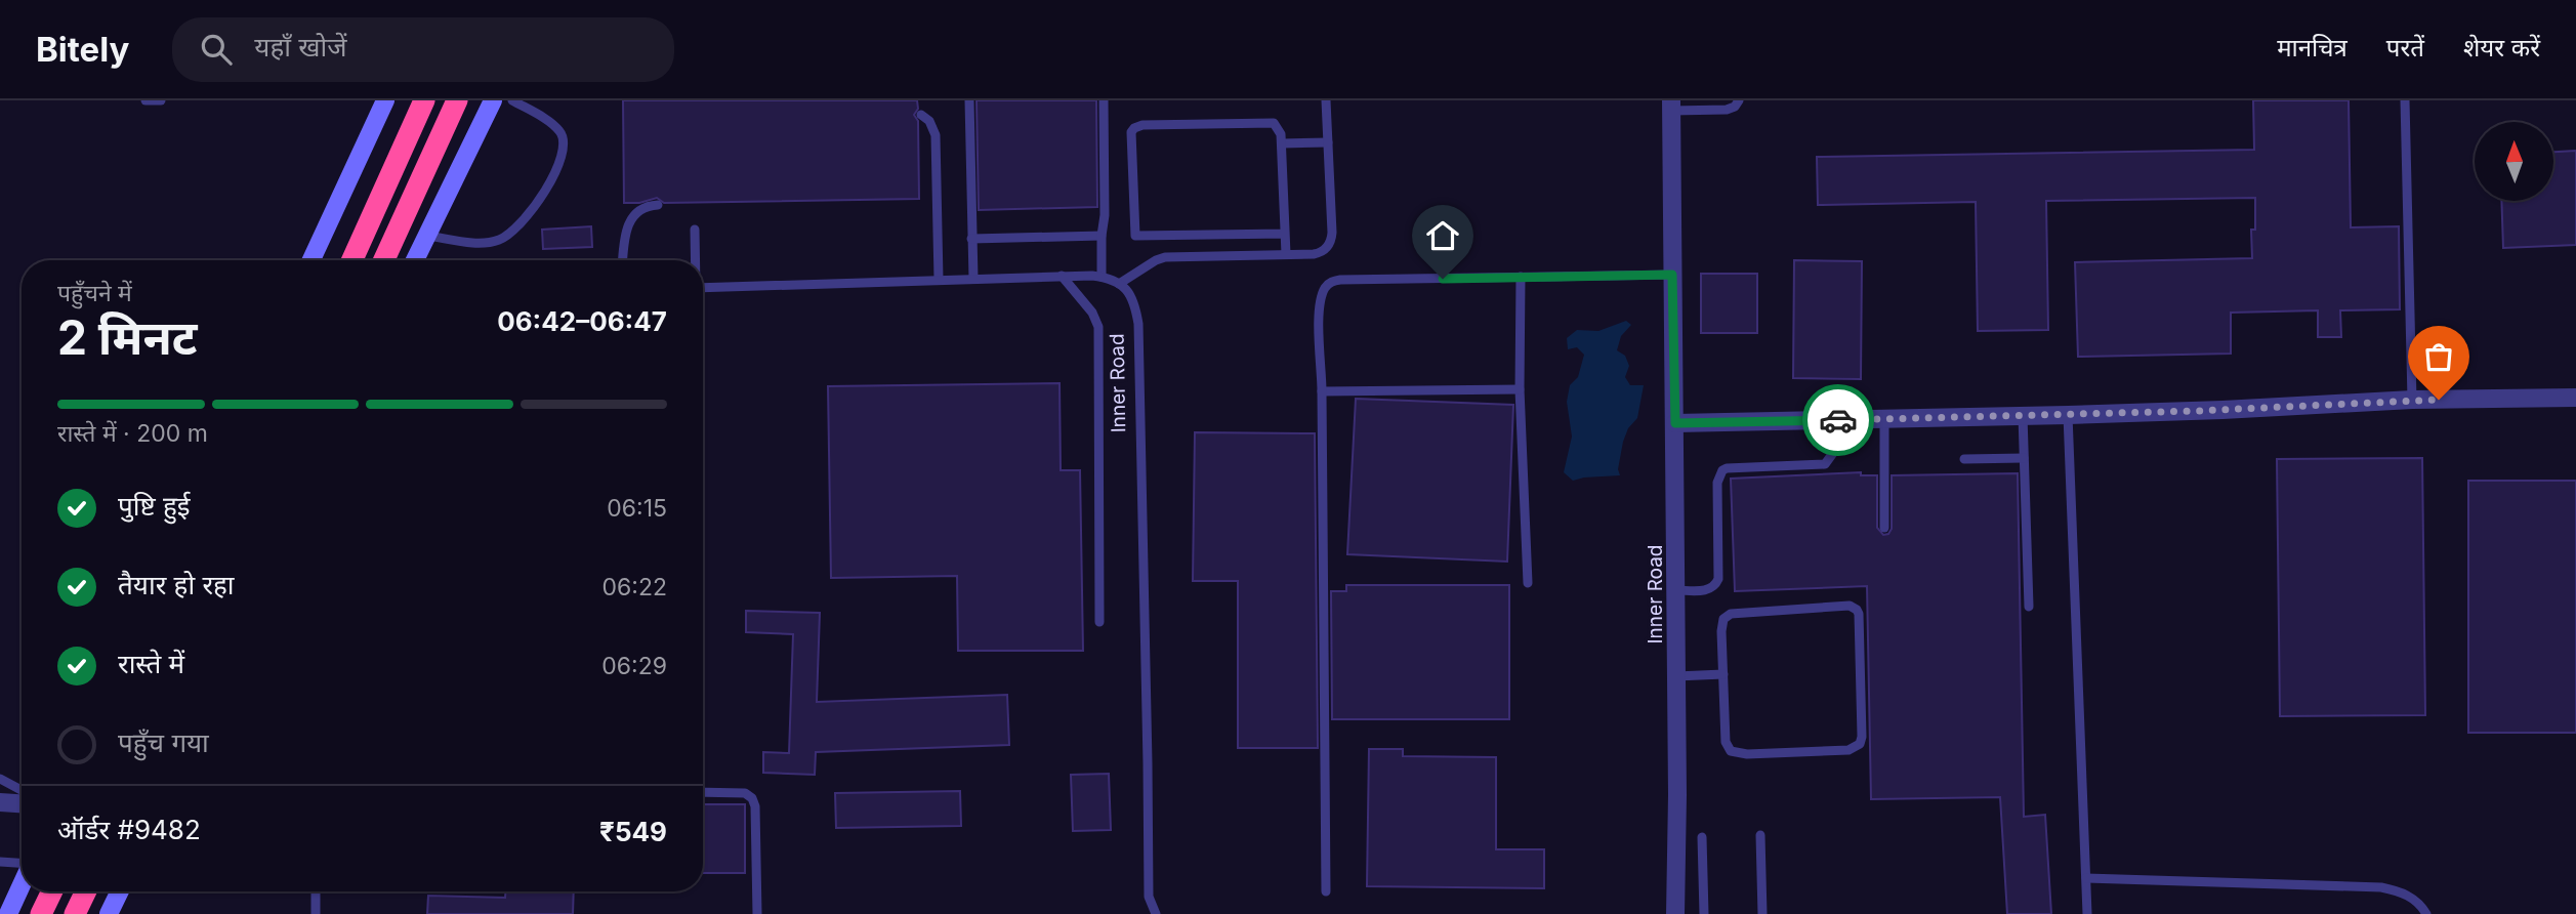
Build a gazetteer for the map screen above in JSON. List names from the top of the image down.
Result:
{
  "streets": {
    "street": ["Inner Road"]
  },
  "north": "top",
  "page": {
    "header": "Bitely",
    "search": "यहाँ खोजें",
    "nav": ["मानचित्र", "परतें", "शेयर करें"],
    "heading": ["2 मिनट", "पहुँचने में", "06:42–06:47"],
    "panel": ["ऑर्डर #9482", "₹549"],
    "bar": "रास्ते में · 200 m",
    "list": [
      ["पुष्टि हुई", "06:15"],
      ["तैयार हो रहा", "06:22"],
      ["रास्ते में", "06:29"],
      "पहुँच गया"
    ]
  }
}
